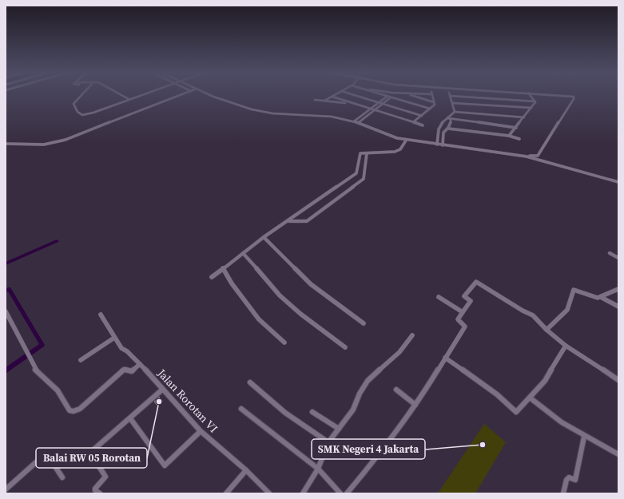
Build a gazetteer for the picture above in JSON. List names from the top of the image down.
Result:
{
  "streets": {
    "street": ["Jalan Rorotan VI"]
  },
  "places": ["Balai RW 05 Rorotan", "SMK Negeri 4 Jakarta"]
}
